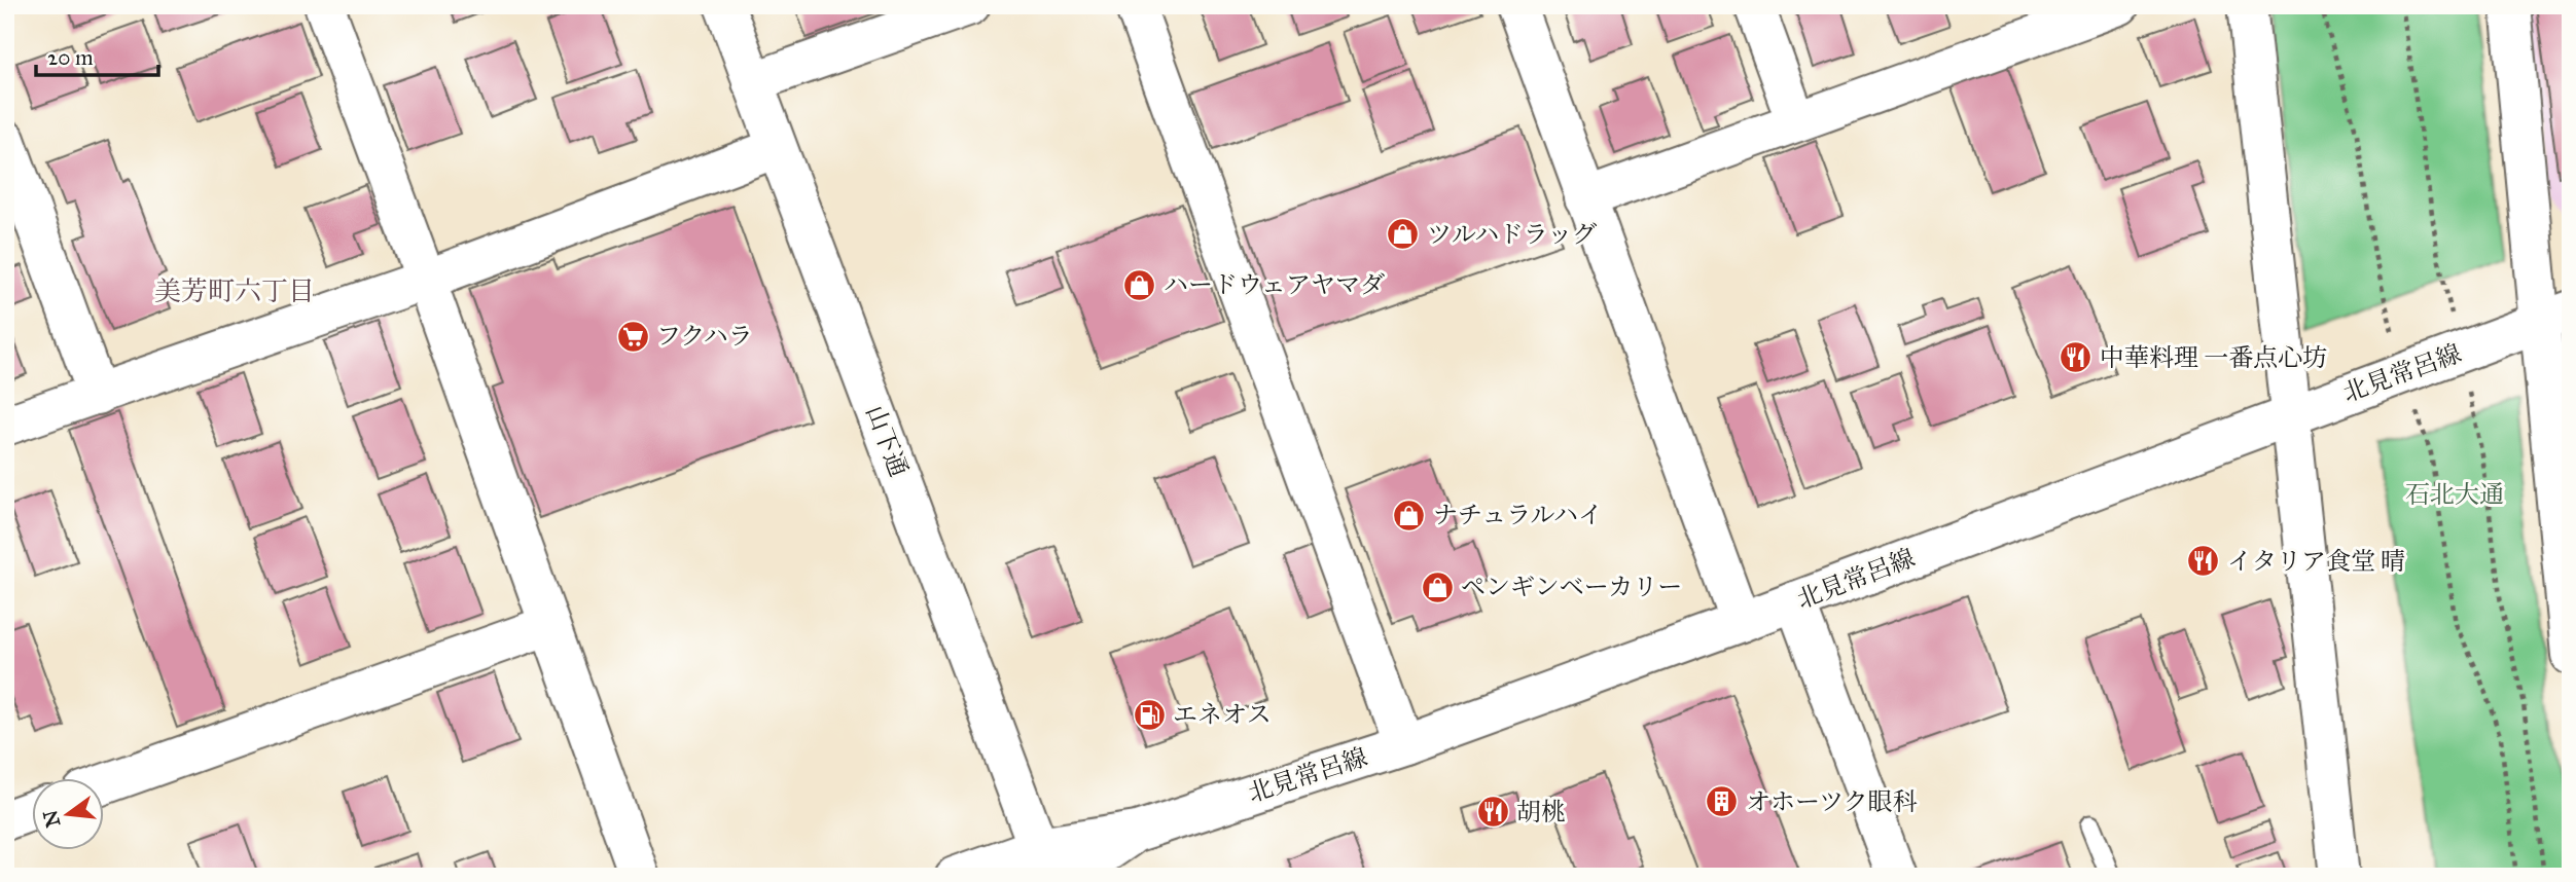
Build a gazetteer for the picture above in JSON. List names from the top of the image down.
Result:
{
  "streets": {
    "street": ["北見常呂線", "山下通"]
  },
  "crossings": [
    ["北見常呂線", "山下通"]
  ],
  "districts": ["美芳町六丁目"],
  "parks": ["石北大通"],
  "places": {
    "shop": [
      "ツルハドラッグ",
      "ハードウェアヤマダ",
      "ナチュラルハイ",
      "ペンギンベーカリー"
    ],
    "supermarket": ["フクハラ"],
    "restaurant": ["中華料理 一番点心坊", "イタリア食堂 晴", "胡桃"],
    "fuel station": ["エネオス"],
    "building": ["オホーツク眼科"]
  },
  "scale_bar": "20 m",
  "north": "left"
}
